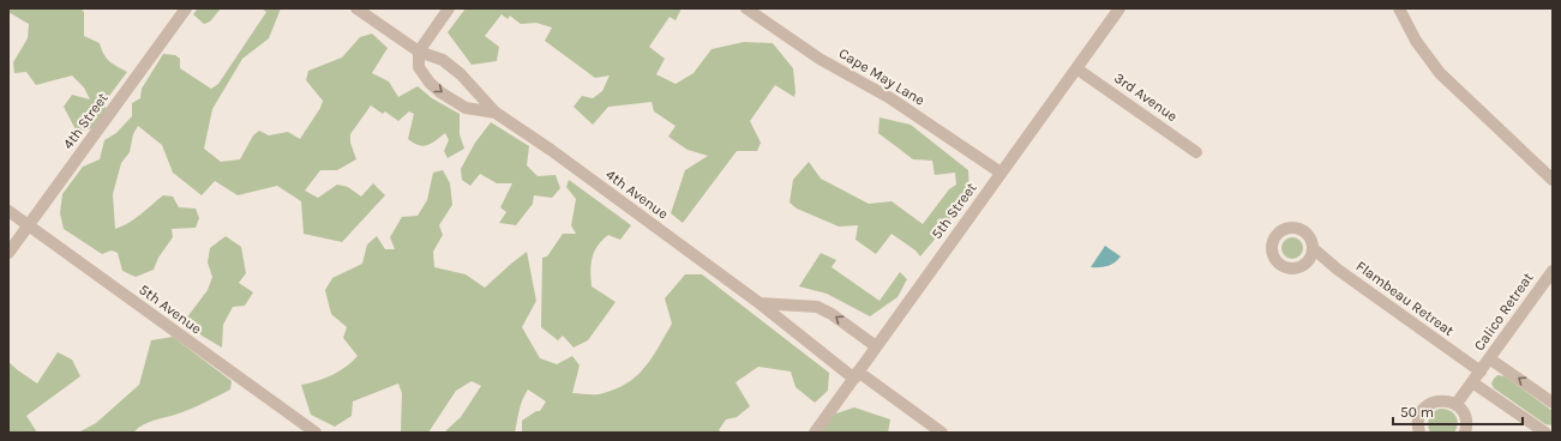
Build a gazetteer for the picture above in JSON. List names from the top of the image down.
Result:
{
  "streets": {
    "street": [
      "Cape May Lane",
      "3rd Avenue",
      "4th Street",
      "4th Avenue",
      "5th Street",
      "Flambeau Retreat",
      "5th Avenue",
      "Calico Retreat"
    ]
  },
  "crossings": [
    ["Cape May Lane", "5th Street"],
    ["3rd Avenue", "5th Street"],
    ["4th Street", "5th Avenue"],
    ["4th Avenue", "5th Street"],
    ["Flambeau Retreat", "Calico Retreat"]
  ],
  "scale_bar": "50 m"
}
